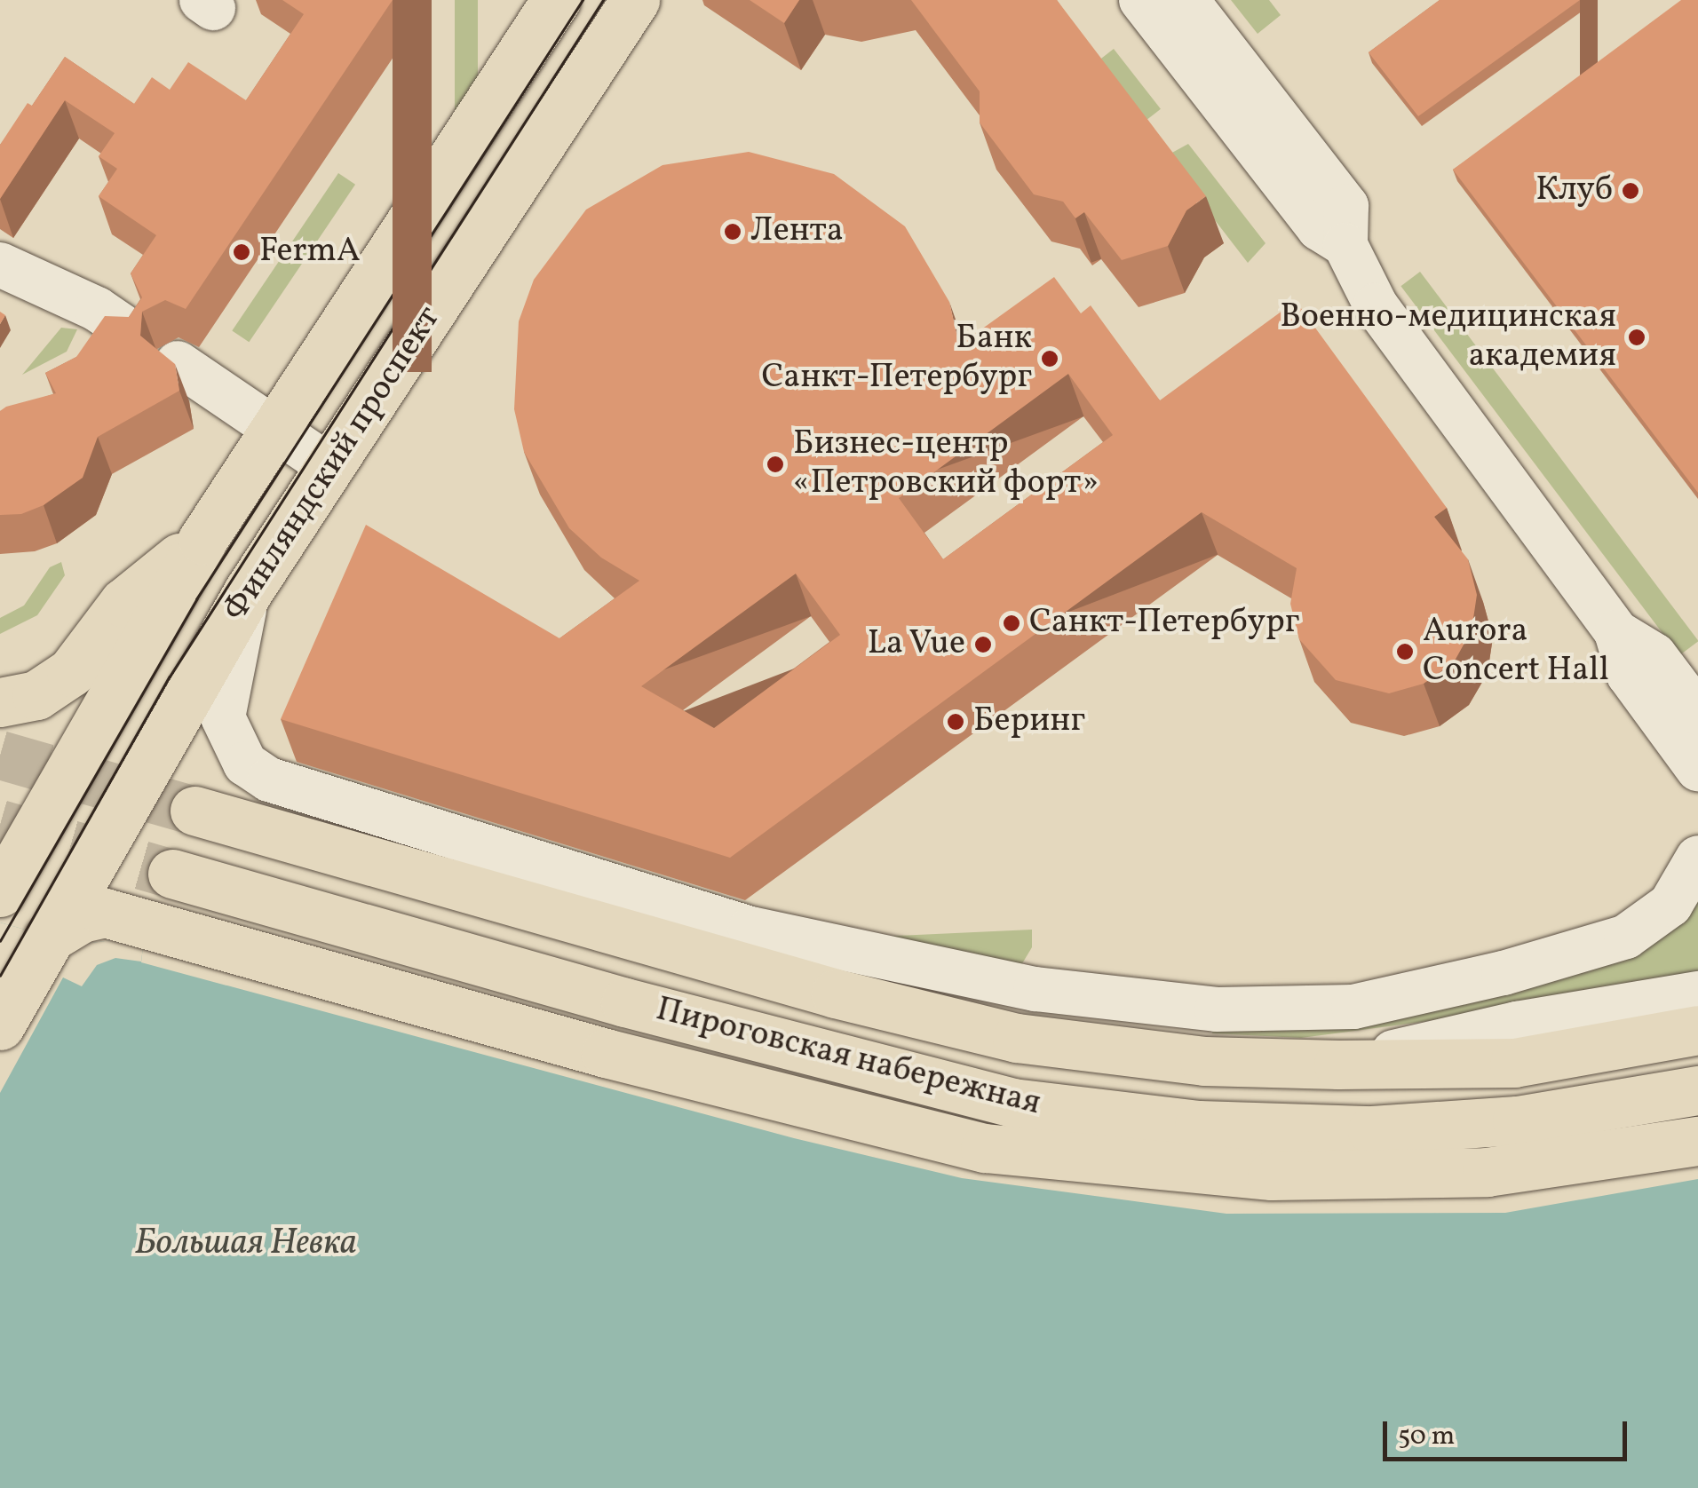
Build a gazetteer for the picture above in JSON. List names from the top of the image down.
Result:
{
  "streets": {
    "main road": ["Финляндский проспект", "Пироговская набережная"]
  },
  "water": ["Большая Невка"],
  "places": [
    "Клуб",
    "Лента",
    "FermA",
    "Военно-медицинская академия",
    "Банк Санкт-Петербург",
    "Бизнес-центр «Петровский форт»",
    "Санкт-Петербург",
    "La Vue",
    "Aurora Concert Hall",
    "Беринг"
  ],
  "scale_bar": "50 m"
}
